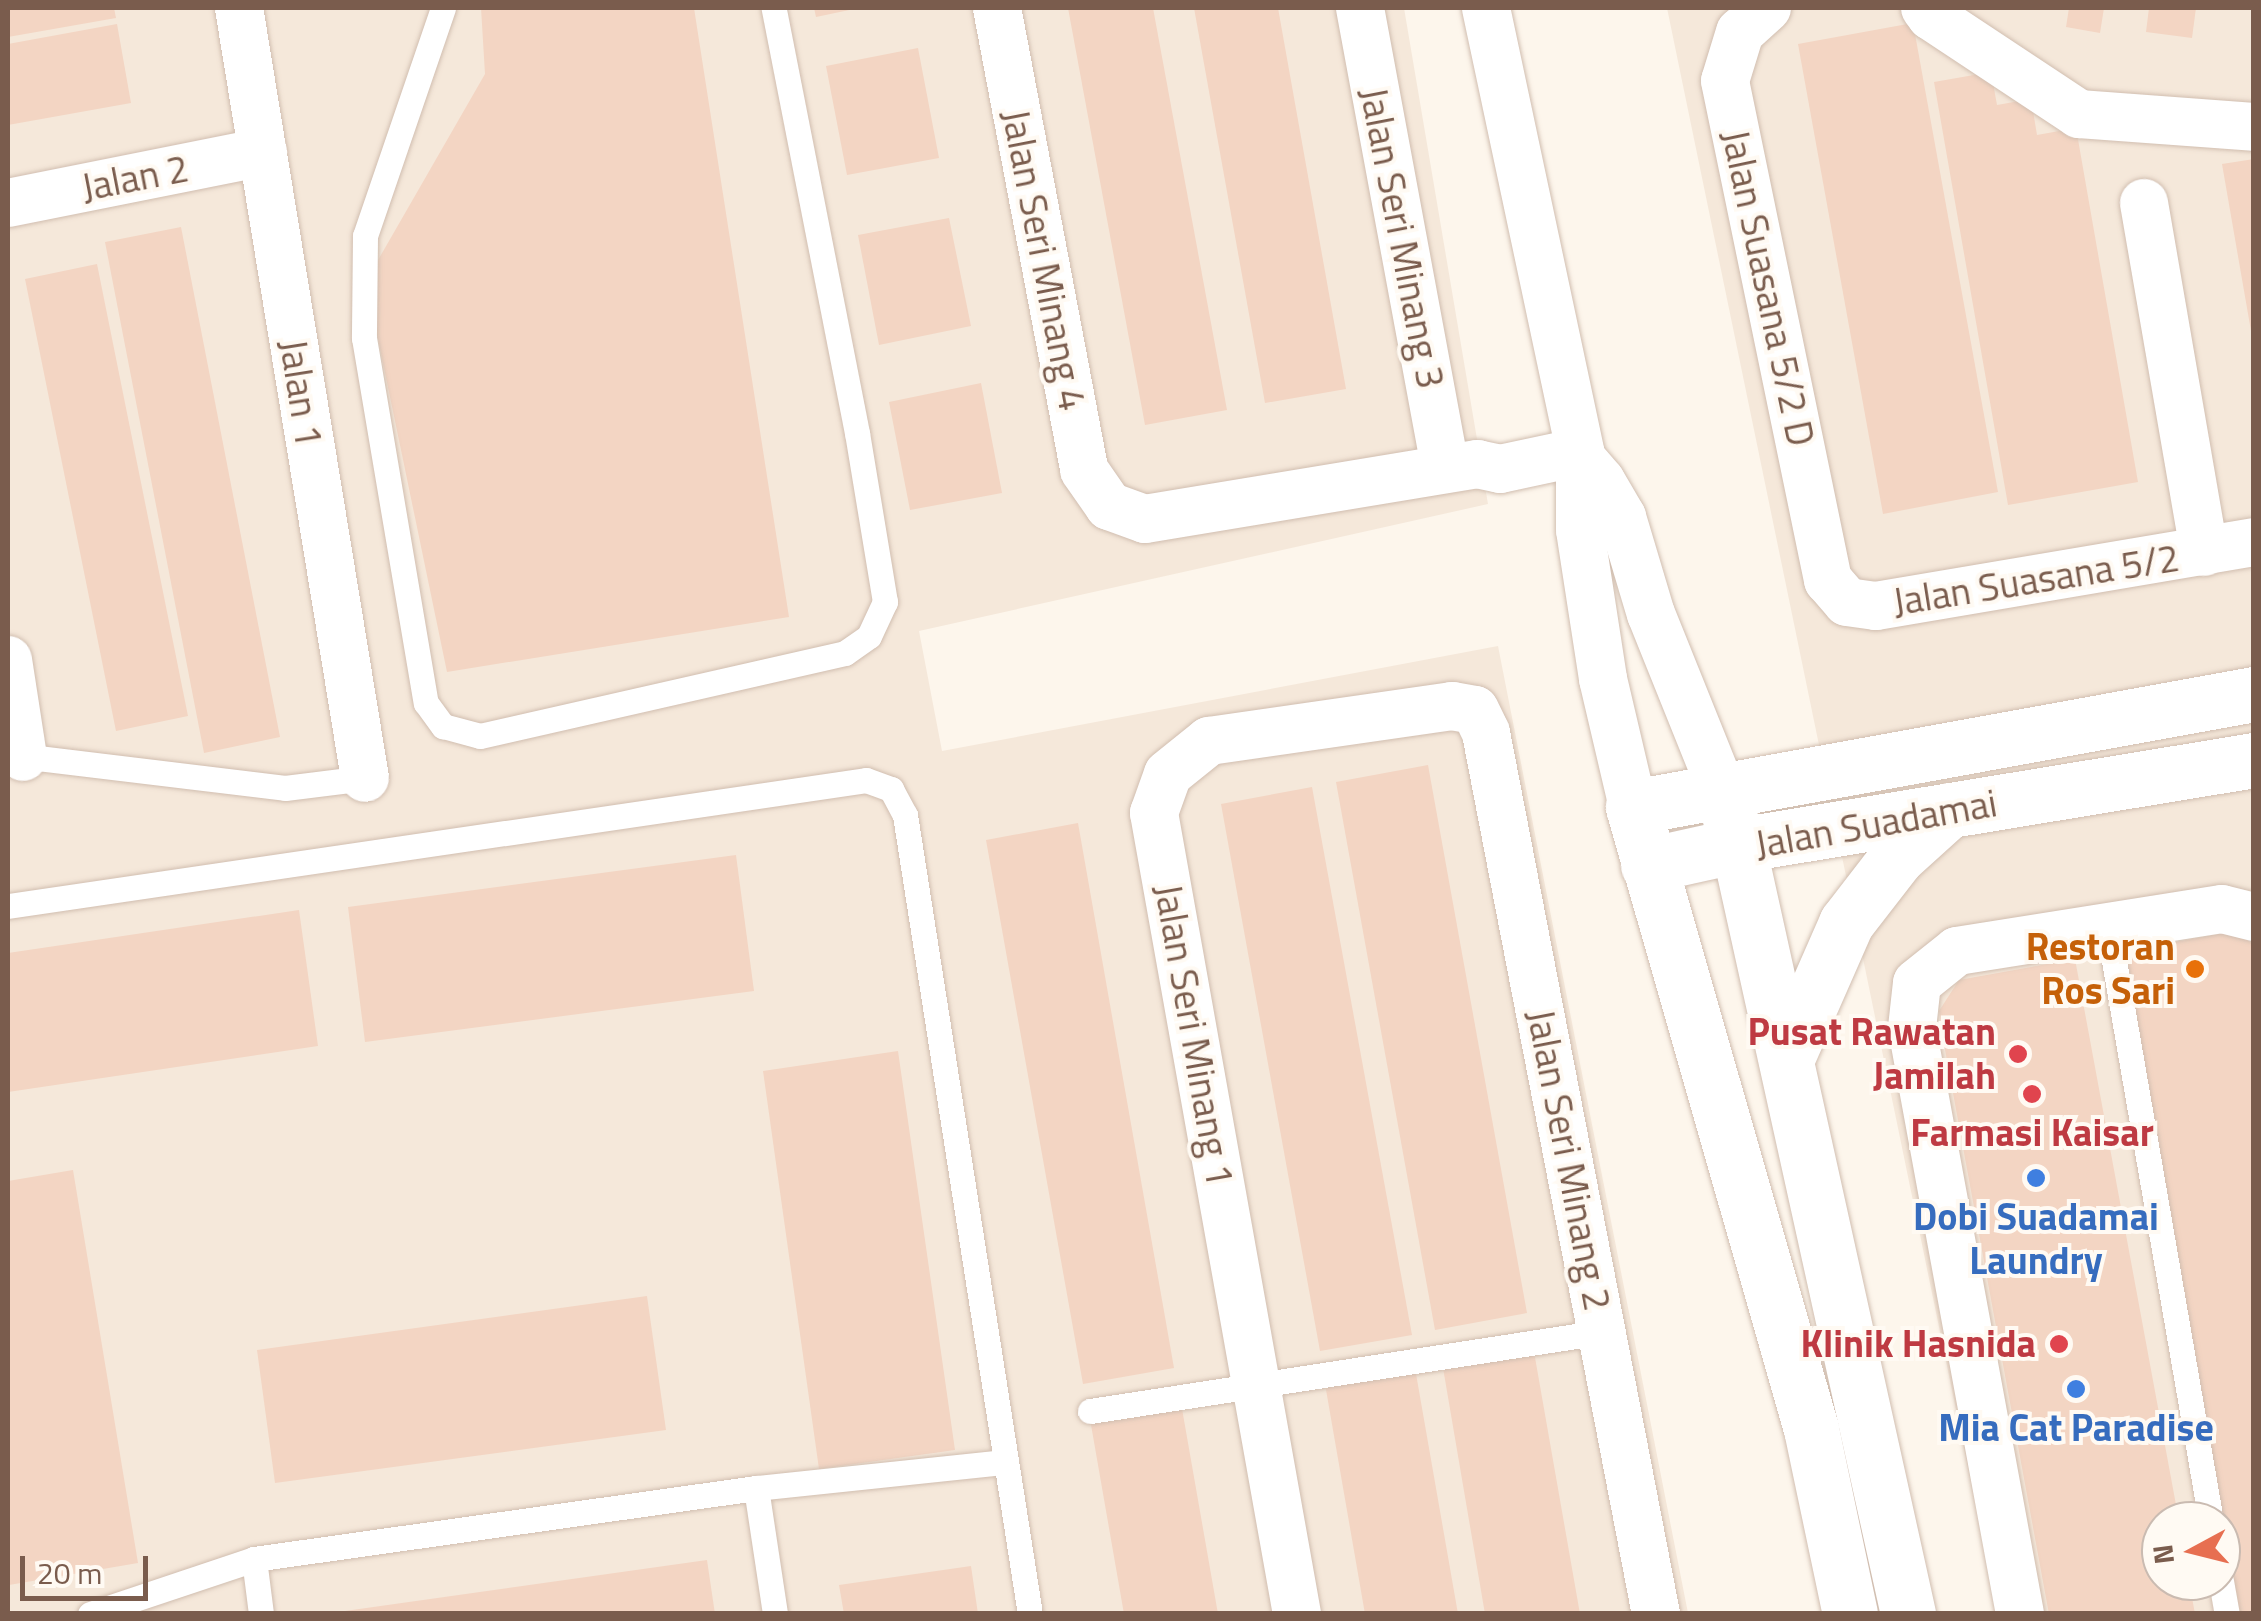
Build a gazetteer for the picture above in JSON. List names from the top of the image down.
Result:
{
  "streets": {
    "main road": ["Jalan Suadamai"],
    "street": [
      "Jalan 2",
      "Jalan Seri Minang 3",
      "Jalan Seri Minang 4",
      "Jalan Suasana 5/2 D",
      "Jalan 1",
      "Jalan Suasana 5/2",
      "Jalan Seri Minang 1",
      "Jalan Seri Minang 2"
    ]
  },
  "crossings": [
    ["Jalan 2", "Jalan 1"],
    ["Jalan Seri Minang 3", "Jalan Seri Minang 4"],
    ["Jalan Suasana 5/2 D", "Jalan Suasana 5/2"],
    ["Jalan Seri Minang 1", "Jalan Seri Minang 2"]
  ],
  "places": [
    "Restoran Ros Sari",
    "Pusat Rawatan Jamilah",
    "Farmasi Kaisar",
    "Dobi Suadamai Laundry",
    "Klinik Hasnida",
    "Mia Cat Paradise"
  ],
  "scale_bar": "20 m",
  "north": "left"
}
